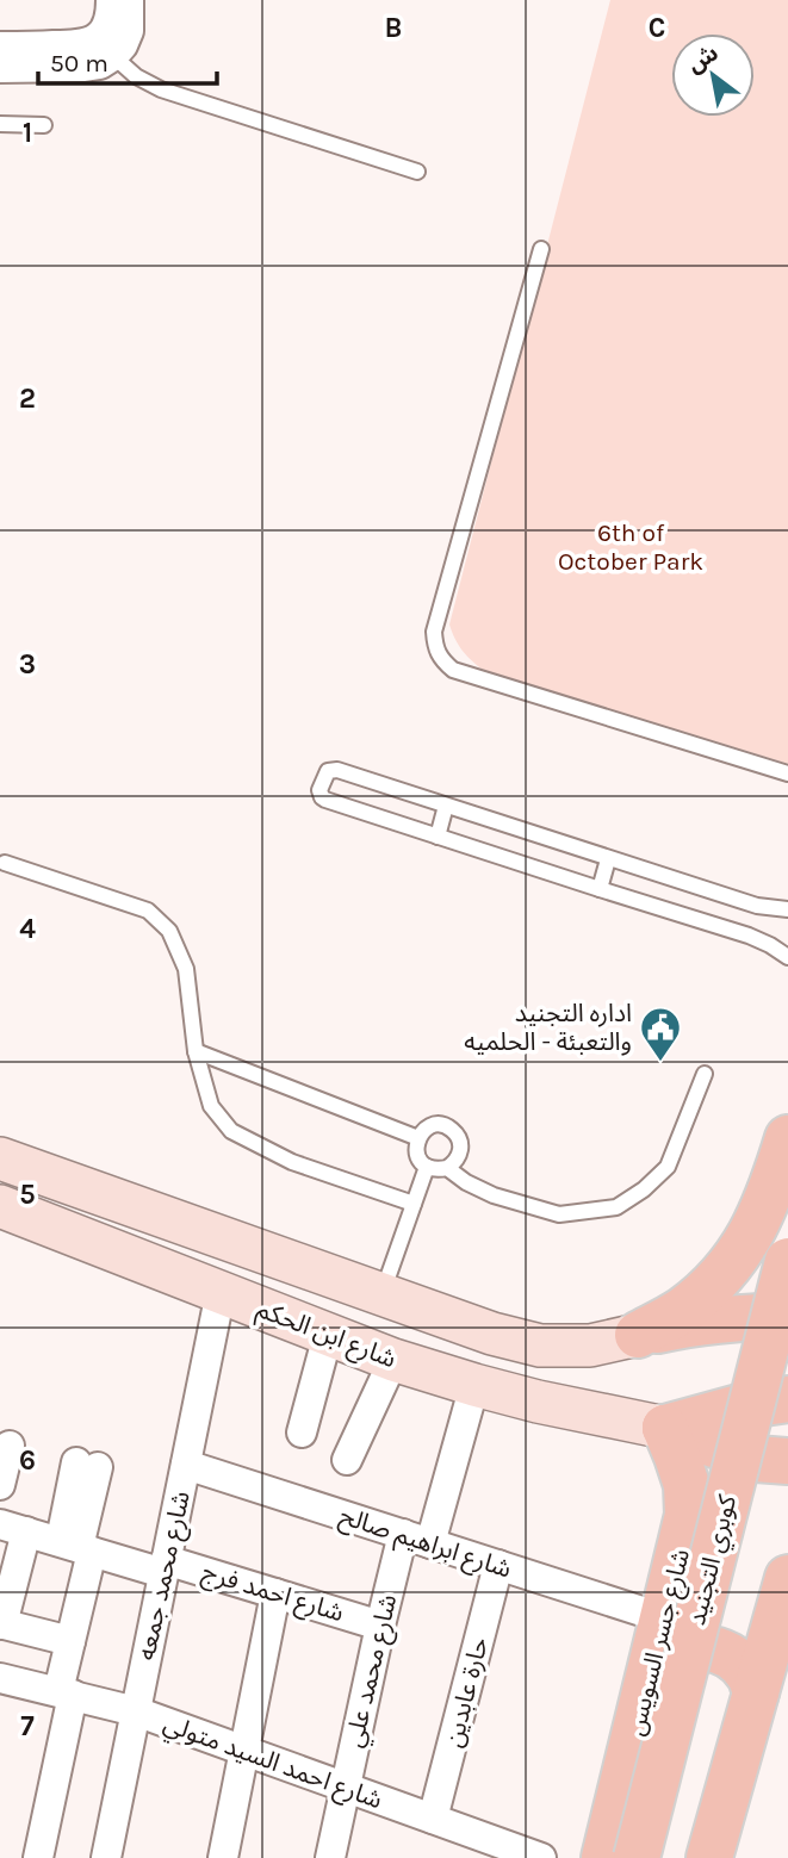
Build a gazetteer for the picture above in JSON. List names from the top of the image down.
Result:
{
  "streets": {
    "main road": ["شارع ابن الحكم", "كوبري التجنيد", "شارع جسر السويس"],
    "street": [
      "شارع ابراهيم صالح",
      "شارع محمد جمعه",
      "شارع احمد فرج",
      "شارع محمد علي",
      "حارة عابدين",
      "شارع احمد السيد متولي"
    ]
  },
  "crossings": [
    ["شارع ابن الحكم", "شارع محمد جمعه"],
    ["شارع ابن الحكم", "شارع جسر السويس"],
    ["شارع ابن الحكم", "شارع محمد علي"],
    ["شارع ابراهيم صالح", "شارع محمد جمعه"],
    ["شارع ابراهيم صالح", "شارع جسر السويس"],
    ["شارع ابراهيم صالح", "شارع محمد علي"],
    ["شارع ابراهيم صالح", "حارة عابدين"],
    ["شارع محمد جمعه", "شارع احمد فرج"],
    ["شارع محمد جمعه", "شارع احمد السيد متولي"],
    ["شارع احمد فرج", "شارع محمد علي"],
    ["شارع محمد علي", "شارع احمد السيد متولي"],
    ["حارة عابدين", "شارع احمد السيد متولي"]
  ],
  "parks": ["6th of October Park"],
  "places": {
    "public building": ["اداره التجنيد والتعبئة - الحلميه"]
  },
  "scale_bar": "50 m",
  "north": "top left",
  "grid": {
    "columns": ["B", "C"],
    "rows": [
      "1",
      "2",
      "3",
      "4",
      "5",
      "6",
      "7"
    ]
  }
}
